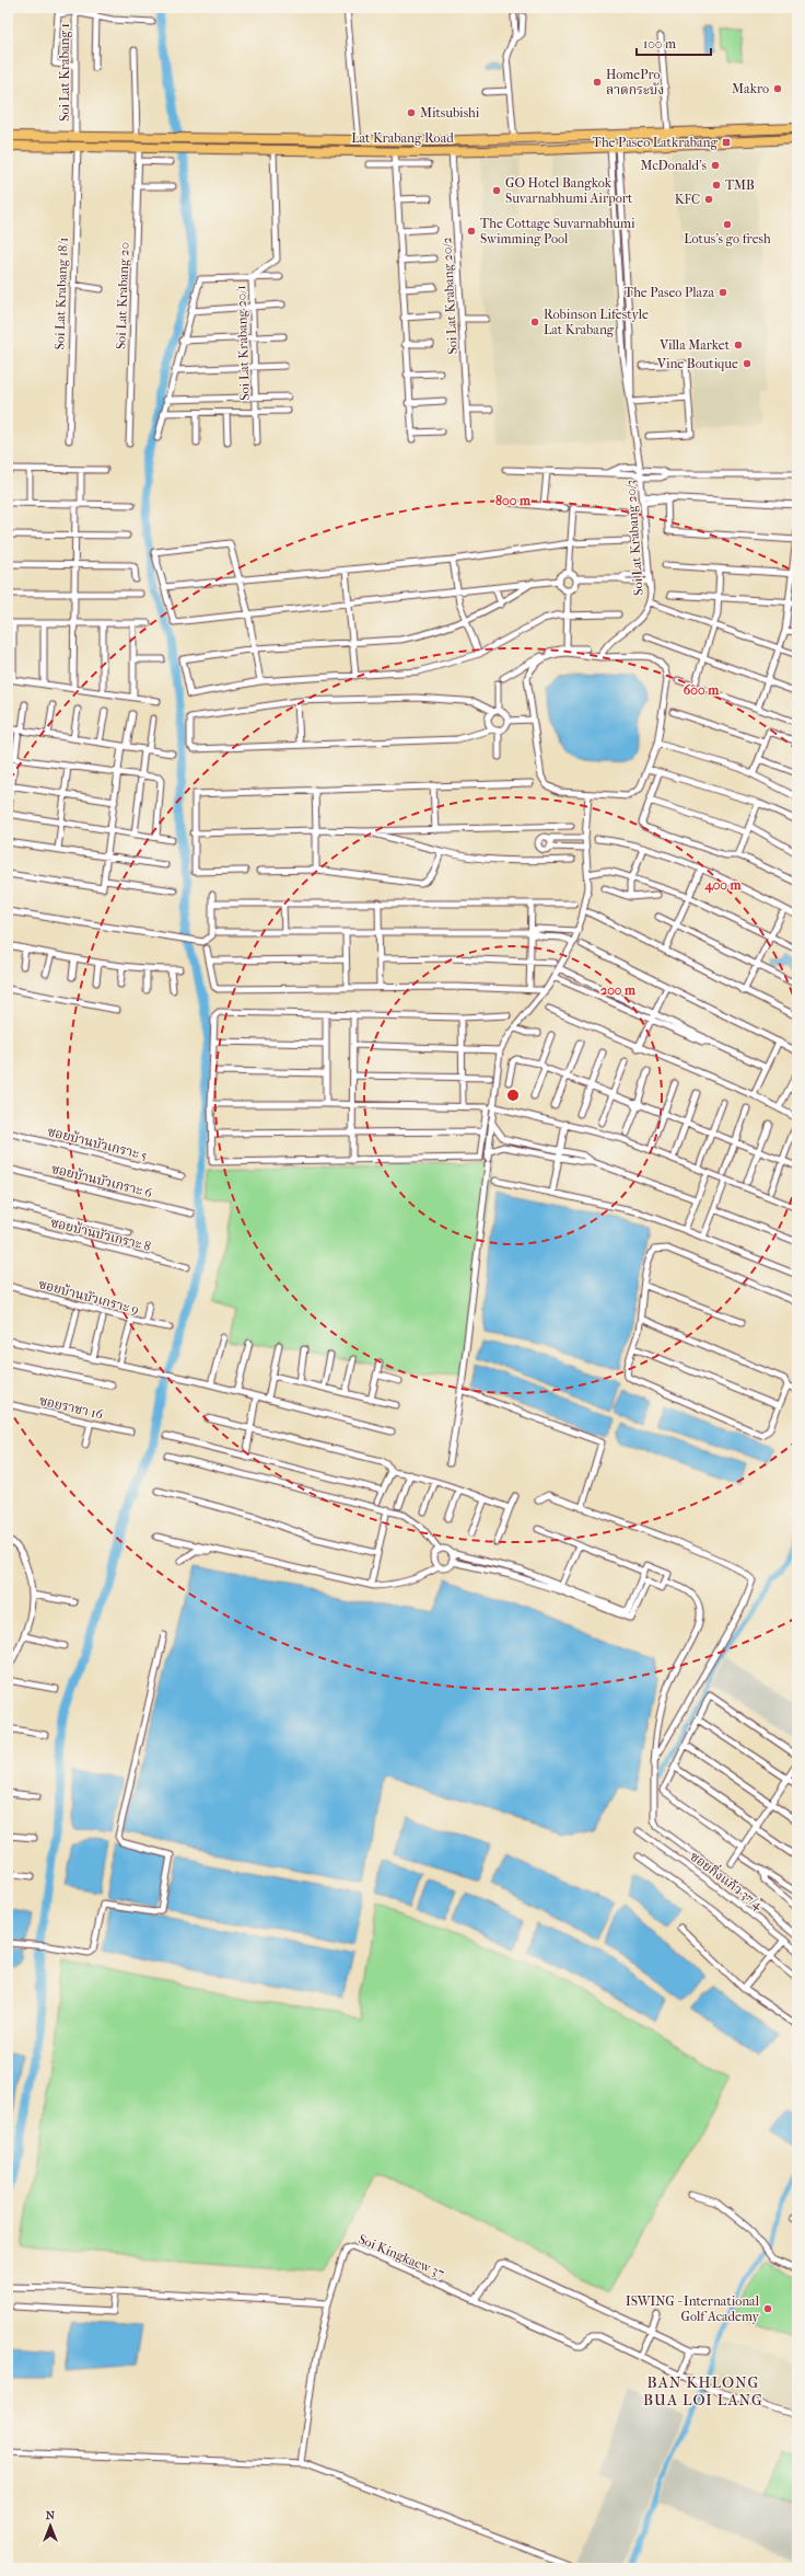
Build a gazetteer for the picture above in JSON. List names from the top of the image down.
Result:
{
  "streets": {
    "main road": ["Lat Krabang Road"],
    "street": [
      "Soi Lat Krabang 1",
      "Soi Lat Krabang 18/1",
      "Soi Lat Krabang 20",
      "Soi Lat Krabang 20/2",
      "Soi Lat Krabang 20/1",
      "Soi Lat Krabang 20/3",
      "ซอยบ้านบัวเกราะ 5",
      "ซอยบ้านบัวเกราะ 6",
      "ซอยบ้านบัวเกราะ 8",
      "ซอยบ้านบัวเกราะ 9",
      "ซอยราชา 16",
      "ซอยกิ่งแก้ว 37/4",
      "Soi Kingkaew 37"
    ]
  },
  "crossings": [
    ["Soi Lat Krabang 1", "Lat Krabang Road"],
    ["Lat Krabang Road", "Soi Lat Krabang 18/1"],
    ["Lat Krabang Road", "Soi Lat Krabang 20"],
    ["Lat Krabang Road", "Soi Lat Krabang 20/2"],
    ["Lat Krabang Road", "Soi Lat Krabang 20/1"],
    ["Lat Krabang Road", "Soi Lat Krabang 20/3"]
  ],
  "districts": ["BAN KHLONG BUA LOI LANG"],
  "places": {
    "other": [
      "HomePro ลาดกระบัง",
      "Makro",
      "Mitsubishi",
      "McDonald's",
      "TMB",
      "GO Hotel Bangkok Suvarnabhumi Airport",
      "KFC",
      "Lotus's go fresh",
      "The Cottage Suvarnabhumi Swimming Pool",
      "The Paseo Plaza",
      "Robinson Lifestyle Lat Krabang",
      "Villa Market",
      "Vine Boutique",
      "ISWING - International Golf Academy"
    ],
    "transit": ["The Paseo Latkrabang"]
  },
  "scale_bar": "100 m",
  "north": "top",
  "rings": [
    "800 m",
    "600 m",
    "400 m",
    "200 m"
  ]
}
